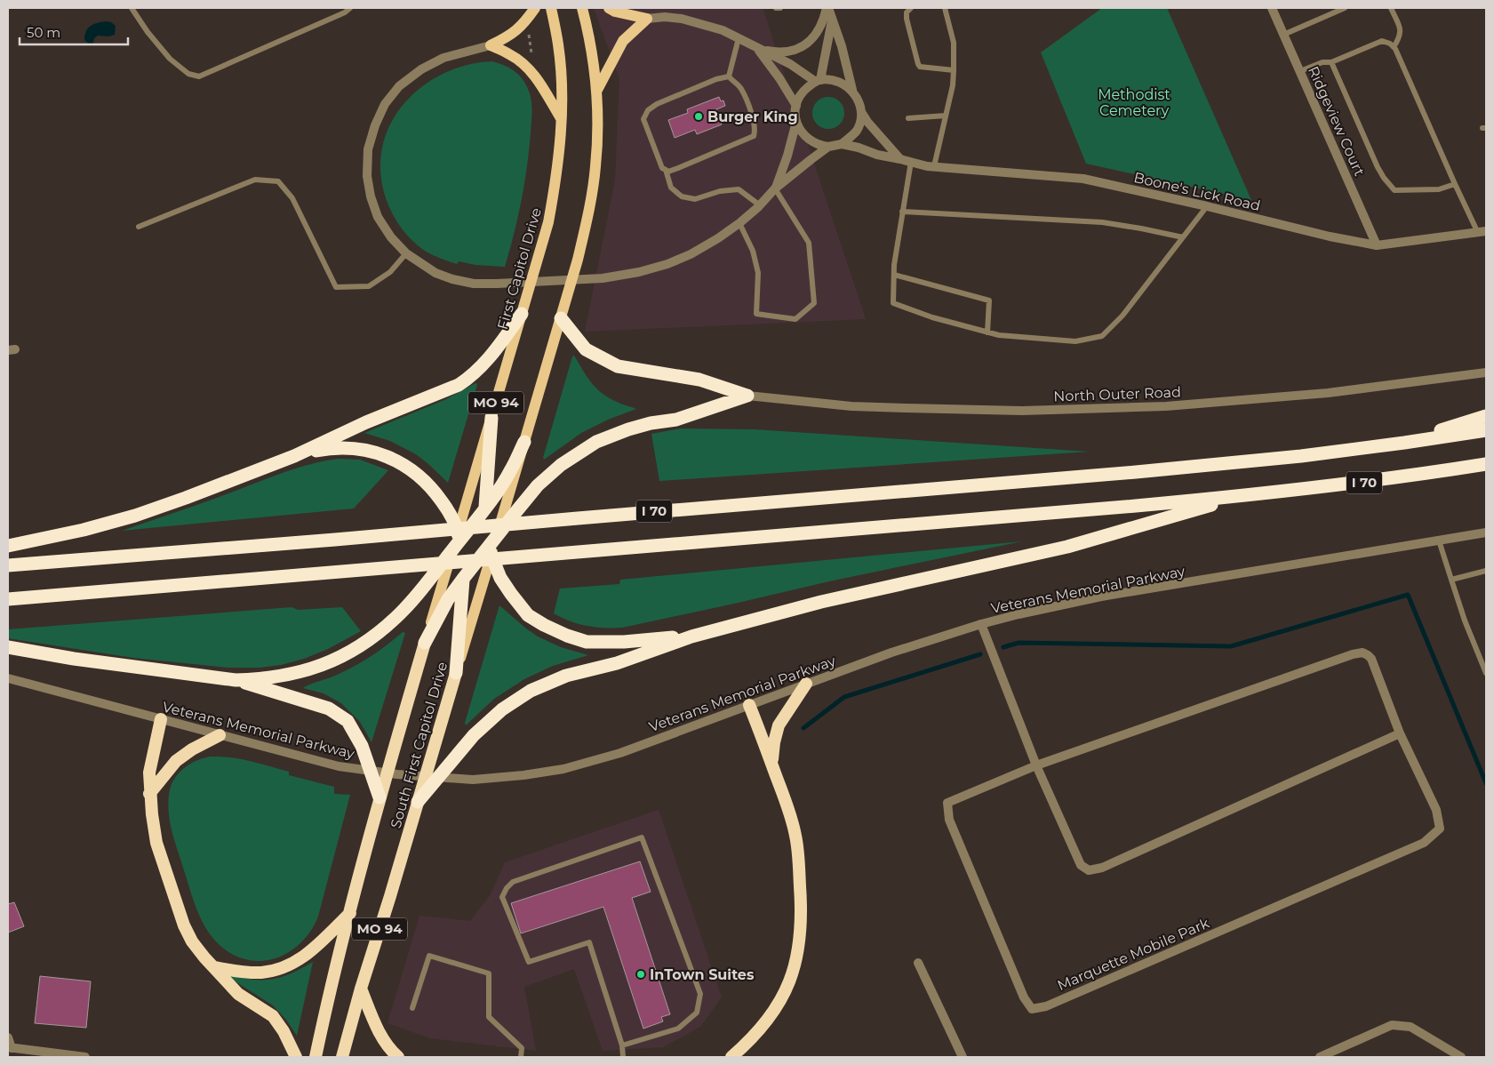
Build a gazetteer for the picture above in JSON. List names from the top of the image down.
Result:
{
  "streets": {
    "highway": ["MO 94", "I 70", "South First Capitol Drive"],
    "main road": ["First Capitol Drive"],
    "street": [
      "Ridgeview Court",
      "Boone's Lick Road",
      "North Outer Road",
      "Veterans Memorial Parkway",
      "Marquette Mobile Park"
    ]
  },
  "crossings": [
    ["Ridgeview Court", "Boone's Lick Road"],
    ["First Capitol Drive", "MO 94"]
  ],
  "parks": ["Methodist Cemetery"],
  "places": ["Burger King", "InTown Suites"],
  "scale_bar": "50 m"
}
